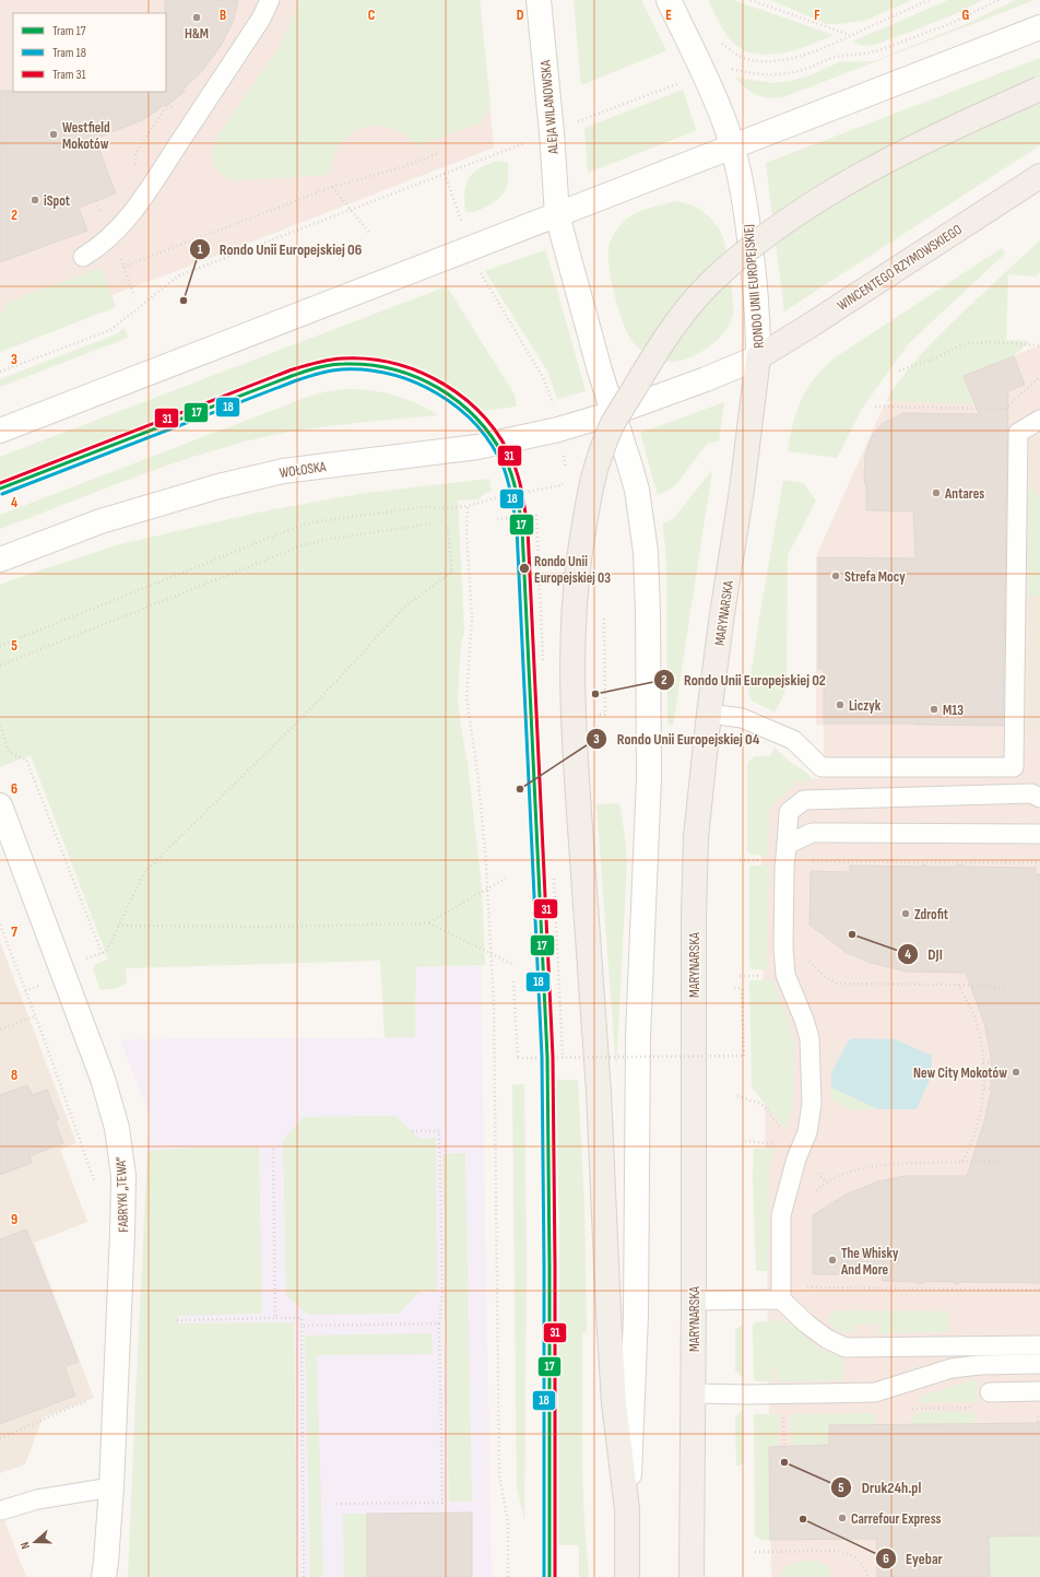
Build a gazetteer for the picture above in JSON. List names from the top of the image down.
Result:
{
  "streets": {
    "main road": [
      "ALEJA WILANOWSKA",
      "WINCENTEGO RZYMOWSKIEGO",
      "RONDO UNII EUROPEJSKIEJ",
      "WOŁOSKA",
      "MARYNARSKA",
      "FABRYKI „TEWA”"
    ]
  },
  "crossings": [
    ["WINCENTEGO RZYMOWSKIEGO", "RONDO UNII EUROPEJSKIEJ"],
    ["WINCENTEGO RZYMOWSKIEGO", "MARYNARSKA"],
    ["RONDO UNII EUROPEJSKIEJ", "WOŁOSKA"],
    ["RONDO UNII EUROPEJSKIEJ", "MARYNARSKA"]
  ],
  "places": [
    "H&M",
    "Westfield Mokotów",
    "iSpot",
    "Rondo Unii Europejskiej 06",
    "Antares",
    "Rondo Unii Europejskiej 03",
    "Strefa Mocy",
    "Rondo Unii Europejskiej 02",
    "Liczyk",
    "M13",
    "Rondo Unii Europejskiej 04",
    "Zdrofit",
    "DJI",
    "New City Mokotów",
    "The Whisky And More",
    "Druk24h.pl",
    "Carrefour Express",
    "Eyebar"
  ],
  "lines": ["tram line 31", "tram line 17", "tram line 18"],
  "legend": ["Tram 17", "Tram 18", "Tram 31"],
  "north": "left",
  "grid": {
    "columns": [
      "B",
      "C",
      "D",
      "E",
      "F",
      "G"
    ],
    "rows": [
      "2",
      "3",
      "4",
      "5",
      "6",
      "7",
      "8",
      "9"
    ]
  }
}
